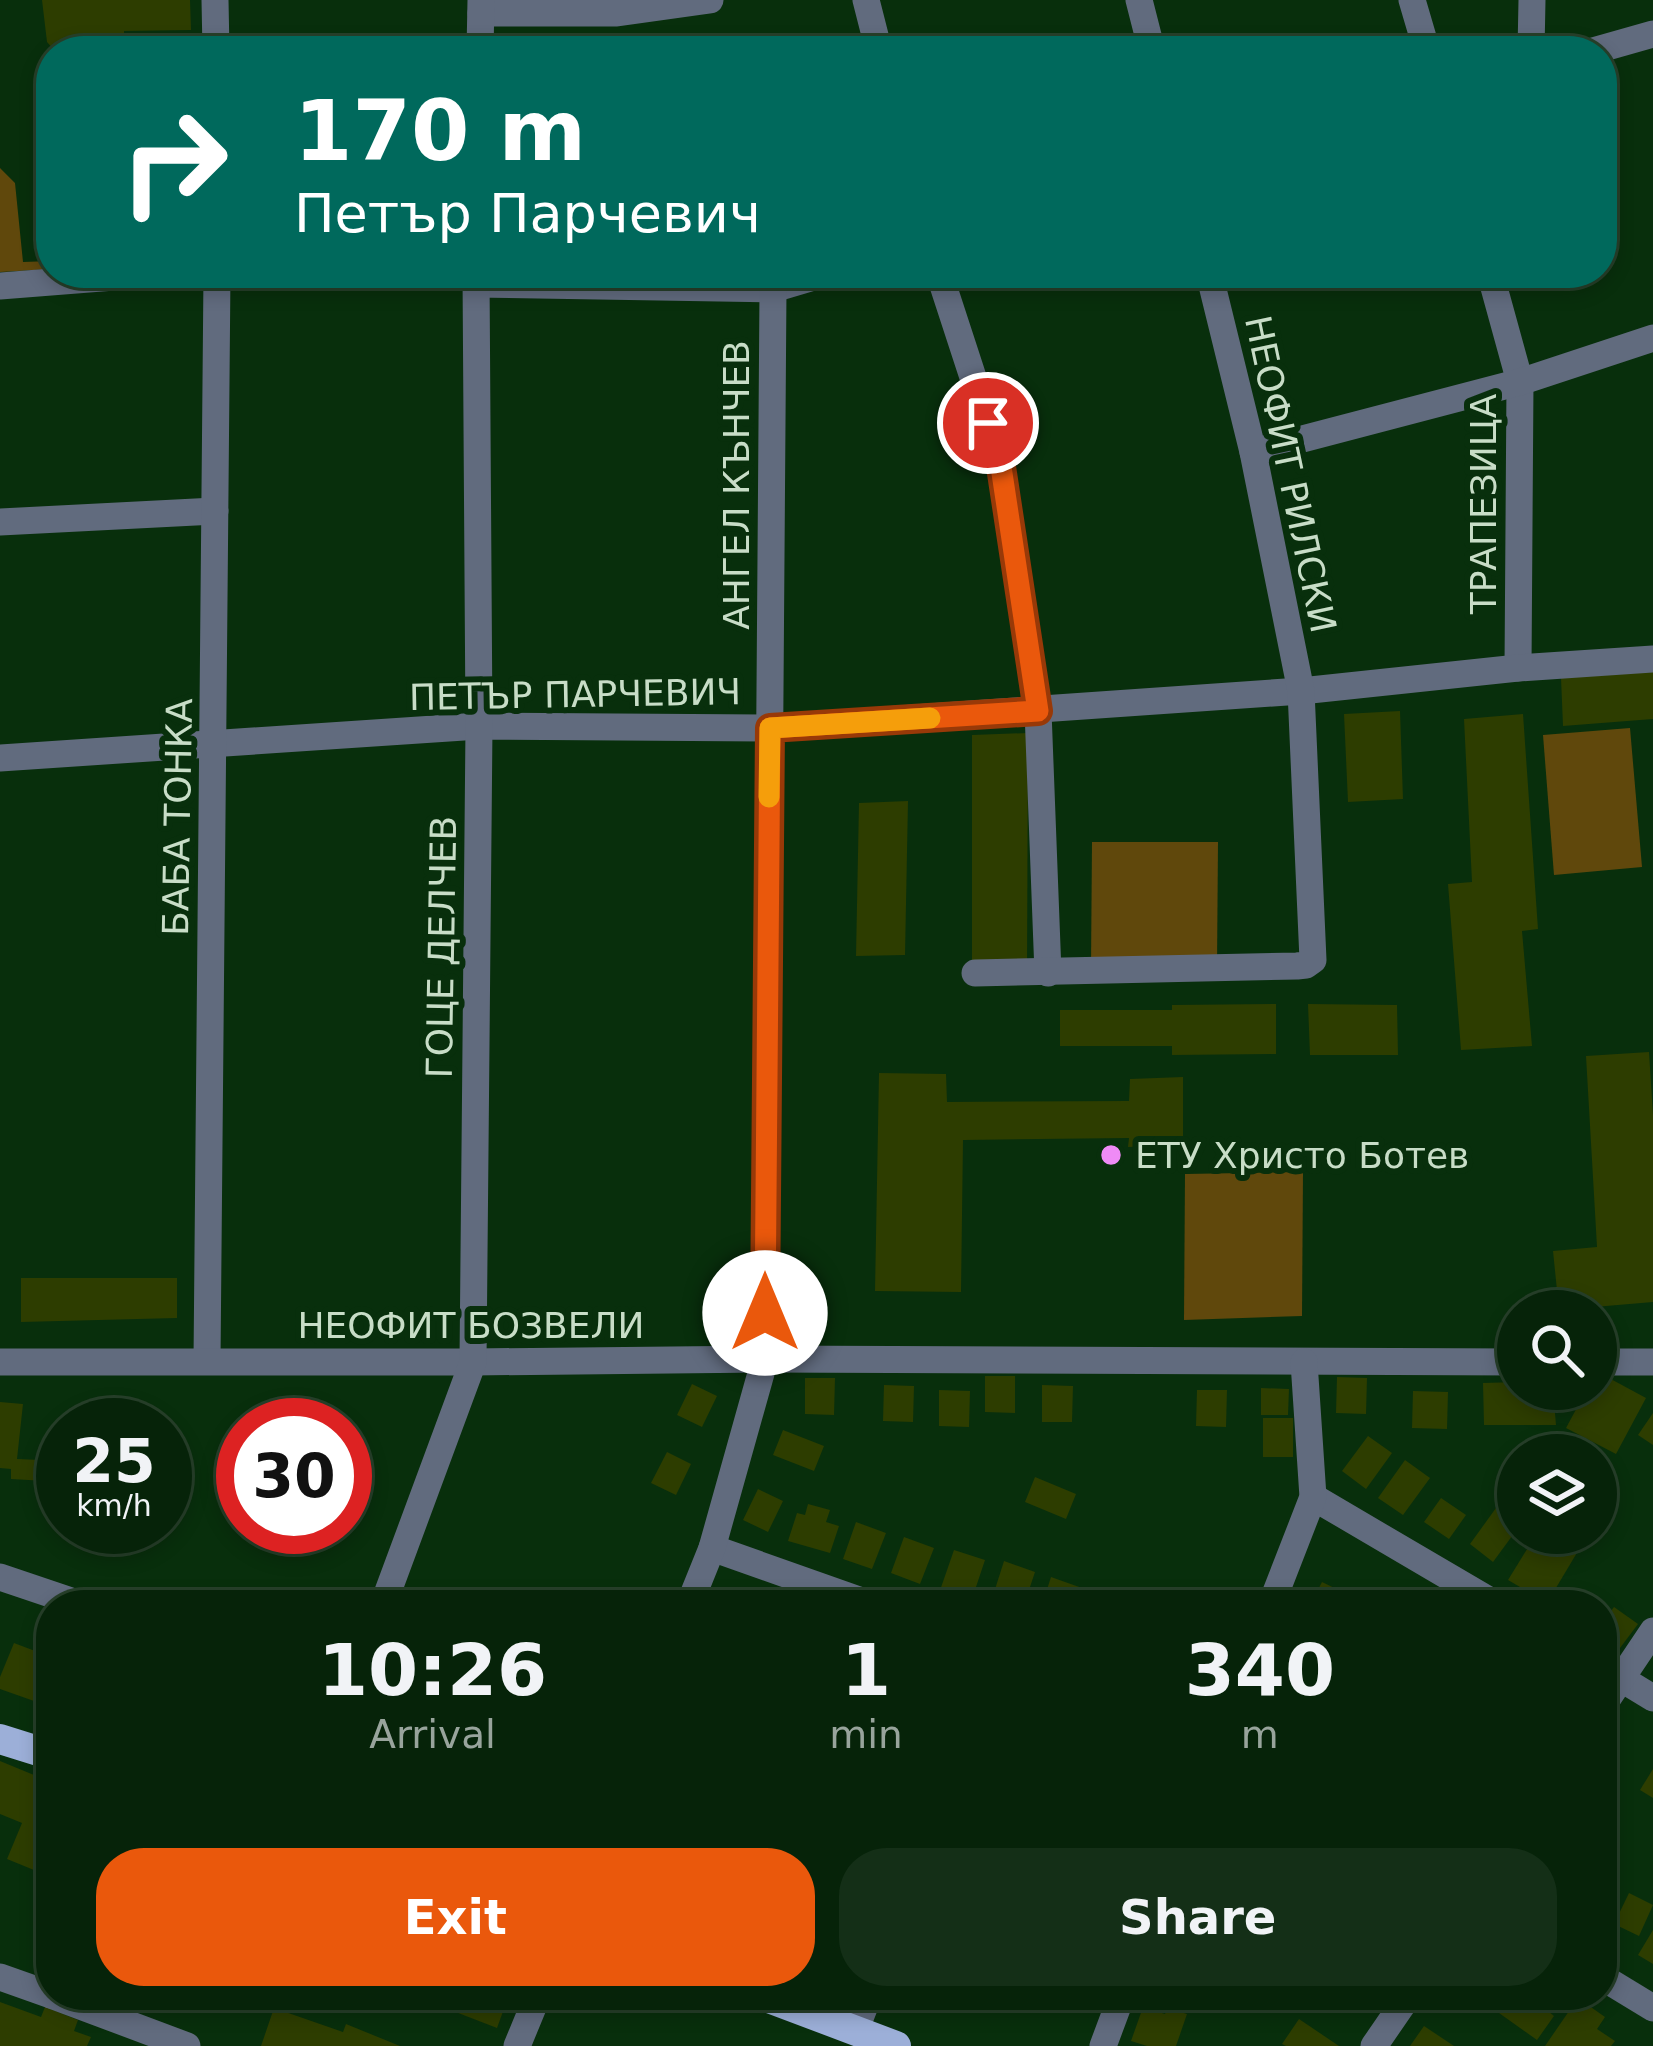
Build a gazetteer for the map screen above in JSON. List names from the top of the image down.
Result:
{
  "streets": {
    "street": [
      "НЕОФИТ РИЛСКИ",
      "АНГЕЛ КЪНЧЕВ",
      "ТРАПЕЗИЦА",
      "ПЕТЪР ПАРЧЕВИЧ",
      "БАБА ТОНКА",
      "ГОЦЕ ДЕЛЧЕВ",
      "НЕОФИТ БОЗВЕЛИ"
    ]
  },
  "crossings": [
    ["НЕОФИТ РИЛСКИ", "ПЕТЪР ПАРЧЕВИЧ"],
    ["АНГЕЛ КЪНЧЕВ", "ПЕТЪР ПАРЧЕВИЧ"],
    ["АНГЕЛ КЪНЧЕВ", "НЕОФИТ БОЗВЕЛИ"],
    ["ТРАПЕЗИЦА", "ПЕТЪР ПАРЧЕВИЧ"],
    ["ПЕТЪР ПАРЧЕВИЧ", "БАБА ТОНКА"],
    ["ПЕТЪР ПАРЧЕВИЧ", "ГОЦЕ ДЕЛЧЕВ"],
    ["БАБА ТОНКА", "НЕОФИТ БОЗВЕЛИ"],
    ["ГОЦЕ ДЕЛЧЕВ", "НЕОФИТ БОЗВЕЛИ"]
  ],
  "places": ["ЕТУ Христо Ботев"],
  "page": {
    "turn": ["170 m", "Петър Парчевич"],
    "speed": "25 km/h",
    "limit": "30",
    "eta": [
      "10:26",
      "Arrival",
      "1",
      "min",
      "340",
      "m"
    ],
    "buttons": ["Exit", "Share"]
  }
}
